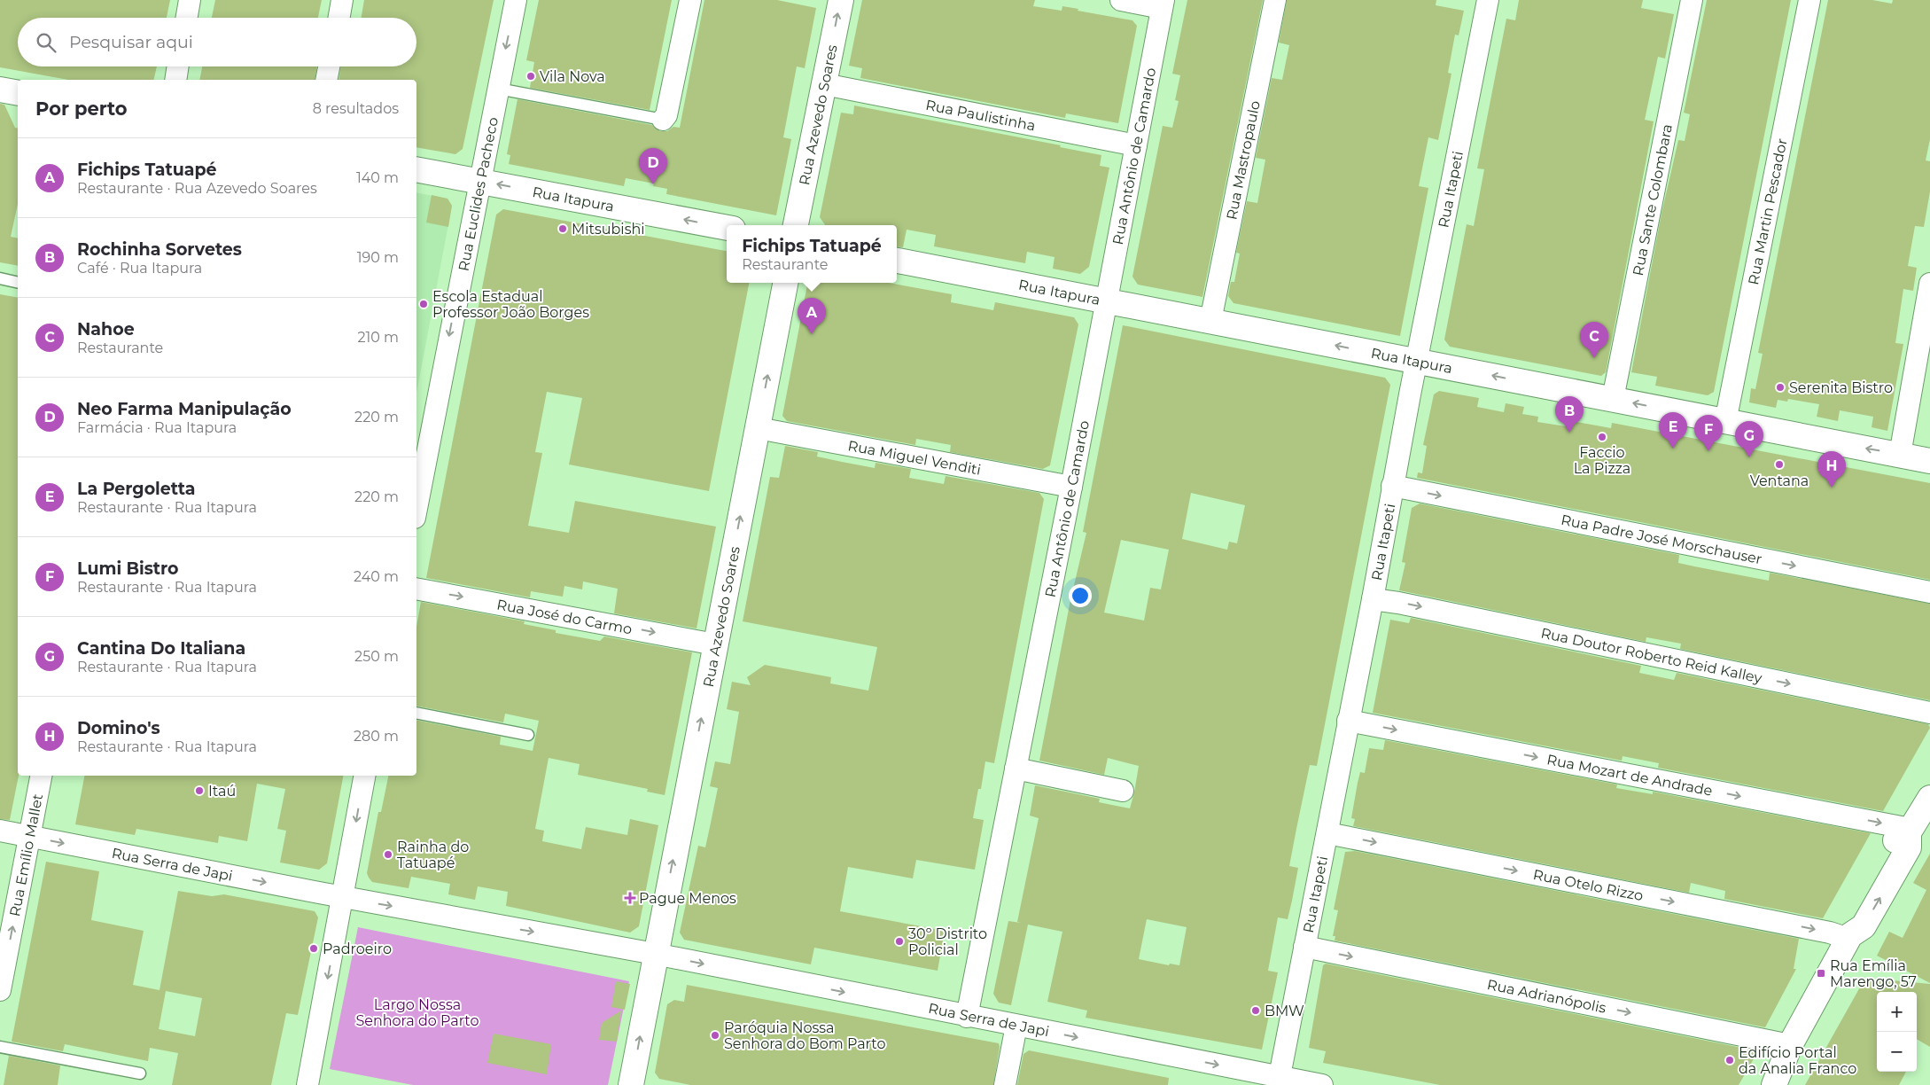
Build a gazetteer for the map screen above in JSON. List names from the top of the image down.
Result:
{
  "streets": {
    "street": [
      "Rua Azevedo Soares",
      "Rua Paulistinha",
      "Rua Antônio de Camardo",
      "Rua Mastropaulo",
      "Rua Itapeti",
      "Rua Euclides Pacheco",
      "Rua Itapura",
      "Rua Sante Colombara",
      "Rua Martin Pescador",
      "Rua Miguel Venditi",
      "Rua Padre José Morschauser",
      "Rua José do Carmo",
      "Rua Doutor Roberto Reid Kalley",
      "Rua Mozart de Andrade",
      "Rua Emílio Mallet",
      "Rua Serra de Japi",
      "Rua Otelo Rizzo",
      "Rua Adrianópolis"
    ]
  },
  "crossings": [
    ["Rua Azevedo Soares", "Rua Paulistinha"],
    ["Rua Azevedo Soares", "Rua Miguel Venditi"],
    ["Rua Azevedo Soares", "Rua José do Carmo"],
    ["Rua Azevedo Soares", "Rua Serra de Japi"],
    ["Rua Paulistinha", "Rua Antônio de Camardo"],
    ["Rua Antônio de Camardo", "Rua Itapura"],
    ["Rua Antônio de Camardo", "Rua Miguel Venditi"],
    ["Rua Antônio de Camardo", "Rua Serra de Japi"],
    ["Rua Mastropaulo", "Rua Itapura"],
    ["Rua Itapeti", "Rua Itapura"],
    ["Rua Itapeti", "Rua Padre José Morschauser"],
    ["Rua Itapeti", "Rua Doutor Roberto Reid Kalley"],
    ["Rua Itapeti", "Rua Mozart de Andrade"],
    ["Rua Itapeti", "Rua Serra de Japi"],
    ["Rua Itapeti", "Rua Otelo Rizzo"],
    ["Rua Itapeti", "Rua Adrianópolis"],
    ["Rua Euclides Pacheco", "Rua Itapura"],
    ["Rua Itapura", "Rua Sante Colombara"],
    ["Rua Itapura", "Rua Martin Pescador"],
    ["Rua Emílio Mallet", "Rua Serra de Japi"]
  ],
  "one_way": [
    "Rua Azevedo Soares",
    "Rua Euclides Pacheco",
    "Rua Itapura",
    "Rua Padre José Morschauser",
    "Rua José do Carmo",
    "Rua Doutor Roberto Reid Kalley",
    "Rua Mozart de Andrade",
    "Rua Emílio Mallet",
    "Rua Serra de Japi",
    "Rua Otelo Rizzo",
    "Rua Adrianópolis"
  ],
  "parks": ["Largo Nossa Senhora do Parto"],
  "places": {
    "other": [
      "Vila Nova",
      "Mitsubishi",
      "Escola Estadual Professor João Borges",
      "Serenita Bistro",
      "Faccio La Pizza",
      "Ventana",
      "Itaú",
      "Rainha do Tatuapé",
      "30º Distrito Policial",
      "Padroeiro",
      "BMW",
      "Paróquia Nossa Senhora do Bom Parto",
      "Edifício Portal da Analia Franco"
    ],
    "health": ["Pague Menos"],
    "transit": ["Rua Emília Marengo, 57"]
  },
  "page": {
    "search": "Pesquisar aqui",
    "heading": ["Por perto", "8 resultados"],
    "list": [
      {
        "mark": "A",
        "name": "Fichips Tatuapé",
        "note": "Restaurante · Rua Azevedo Soares",
        "value": "140 m"
      },
      {
        "mark": "B",
        "name": "Rochinha Sorvetes",
        "note": "Café · Rua Itapura",
        "value": "190 m"
      },
      {
        "mark": "C",
        "name": "Nahoe",
        "note": "Restaurante",
        "value": "210 m"
      },
      {
        "mark": "D",
        "name": "Neo Farma Manipulação",
        "note": "Farmácia · Rua Itapura",
        "value": "220 m"
      },
      {
        "mark": "E",
        "name": "La Pergoletta",
        "note": "Restaurante · Rua Itapura",
        "value": "220 m"
      },
      {
        "mark": "F",
        "name": "Lumi Bistro",
        "note": "Restaurante · Rua Itapura",
        "value": "240 m"
      },
      {
        "mark": "G",
        "name": "Cantina Do Italiana",
        "note": "Restaurante · Rua Itapura",
        "value": "250 m"
      },
      {
        "mark": "H",
        "name": "Domino's",
        "note": "Restaurante · Rua Itapura",
        "value": "280 m"
      }
    ],
    "pins": [
      "D",
      "A",
      "C",
      "B",
      "E",
      "F",
      "G",
      "H"
    ],
    "popup": ["Fichips Tatuapé", "Restaurante"],
    "map_buttons": ["+", "−"]
  }
}
